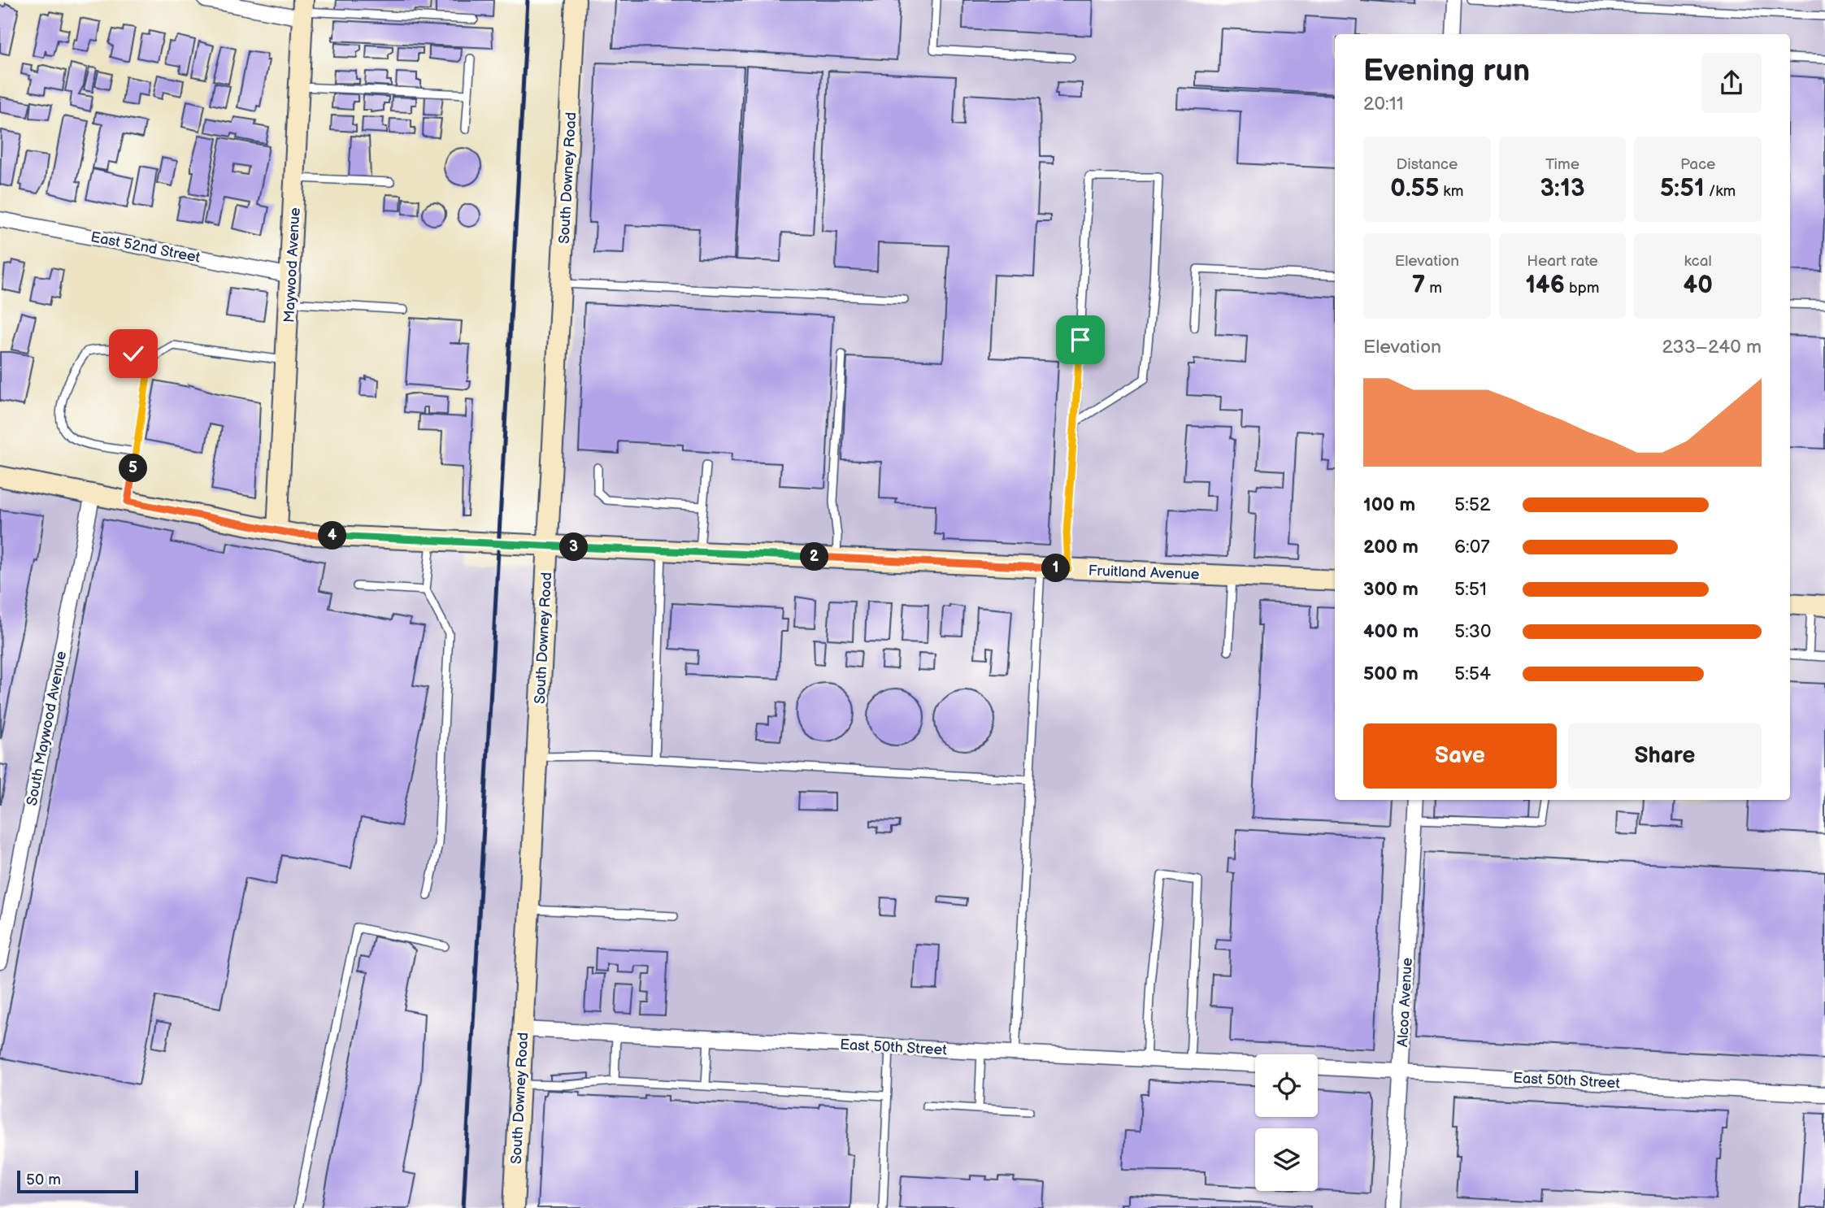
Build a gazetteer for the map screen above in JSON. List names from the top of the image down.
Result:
{
  "streets": {
    "street": [
      "South Downey Road",
      "East 52nd Street",
      "Maywood Avenue",
      "Fruitland Avenue",
      "South Maywood Avenue",
      "Alcoa Avenue",
      "East 50th Street"
    ]
  },
  "crossings": [
    ["South Downey Road", "Fruitland Avenue"],
    ["South Downey Road", "East 50th Street"],
    ["East 52nd Street", "Maywood Avenue"],
    ["Maywood Avenue", "Fruitland Avenue"],
    ["Fruitland Avenue", "South Maywood Avenue"],
    ["Alcoa Avenue", "East 50th Street"]
  ],
  "scale_bar": "50 m",
  "page": {
    "heading": ["Evening run", "20:11"],
    "stats": [
      ["Distance", "0.55 km"],
      ["Time", "3:13"],
      ["Pace", "5:51 /km"],
      ["Elevation", "7 m"],
      ["Heart rate", "146 bpm"],
      ["kcal", "40"]
    ],
    "chart": ["Elevation", "233–240 m"],
    "pins": [
      "5",
      "4",
      "3",
      "2",
      "1"
    ],
    "list": [
      {
        "name": "100 m",
        "note": "5:52"
      },
      {
        "name": "200 m",
        "note": "6:07"
      },
      {
        "name": "300 m",
        "note": "5:51"
      },
      {
        "name": "400 m",
        "note": "5:30"
      },
      {
        "name": "500 m",
        "note": "5:54"
      }
    ],
    "buttons": ["Save", "Share"],
    "scale": "50 m"
  }
}
